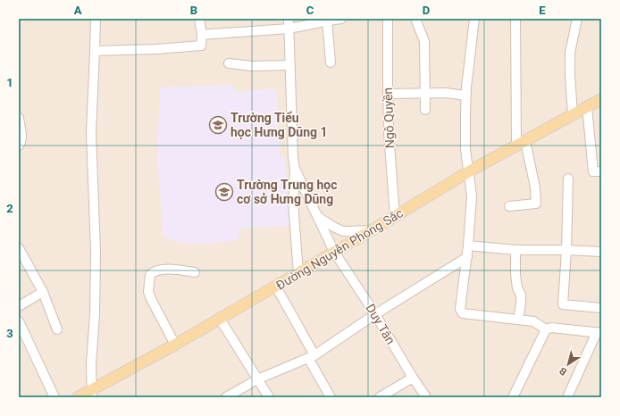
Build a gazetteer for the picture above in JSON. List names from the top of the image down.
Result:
{
  "streets": {
    "main road": ["Đường Nguyễn Phong Sắc"],
    "street": ["Ngô Quyền", "Duy Tân"]
  },
  "crossings": [
    ["Ngô Quyền", "Đường Nguyễn Phong Sắc"],
    ["Đường Nguyễn Phong Sắc", "Duy Tân"]
  ],
  "places": {
    "school or university": ["Trường Tiểu học Hưng Dũng 1", "Trường Trung học cơ sở Hưng Dũng"]
  },
  "north": "bottom left",
  "grid": {
    "columns": [
      "A",
      "B",
      "C",
      "D",
      "E"
    ],
    "rows": ["1", "2", "3"]
  }
}
